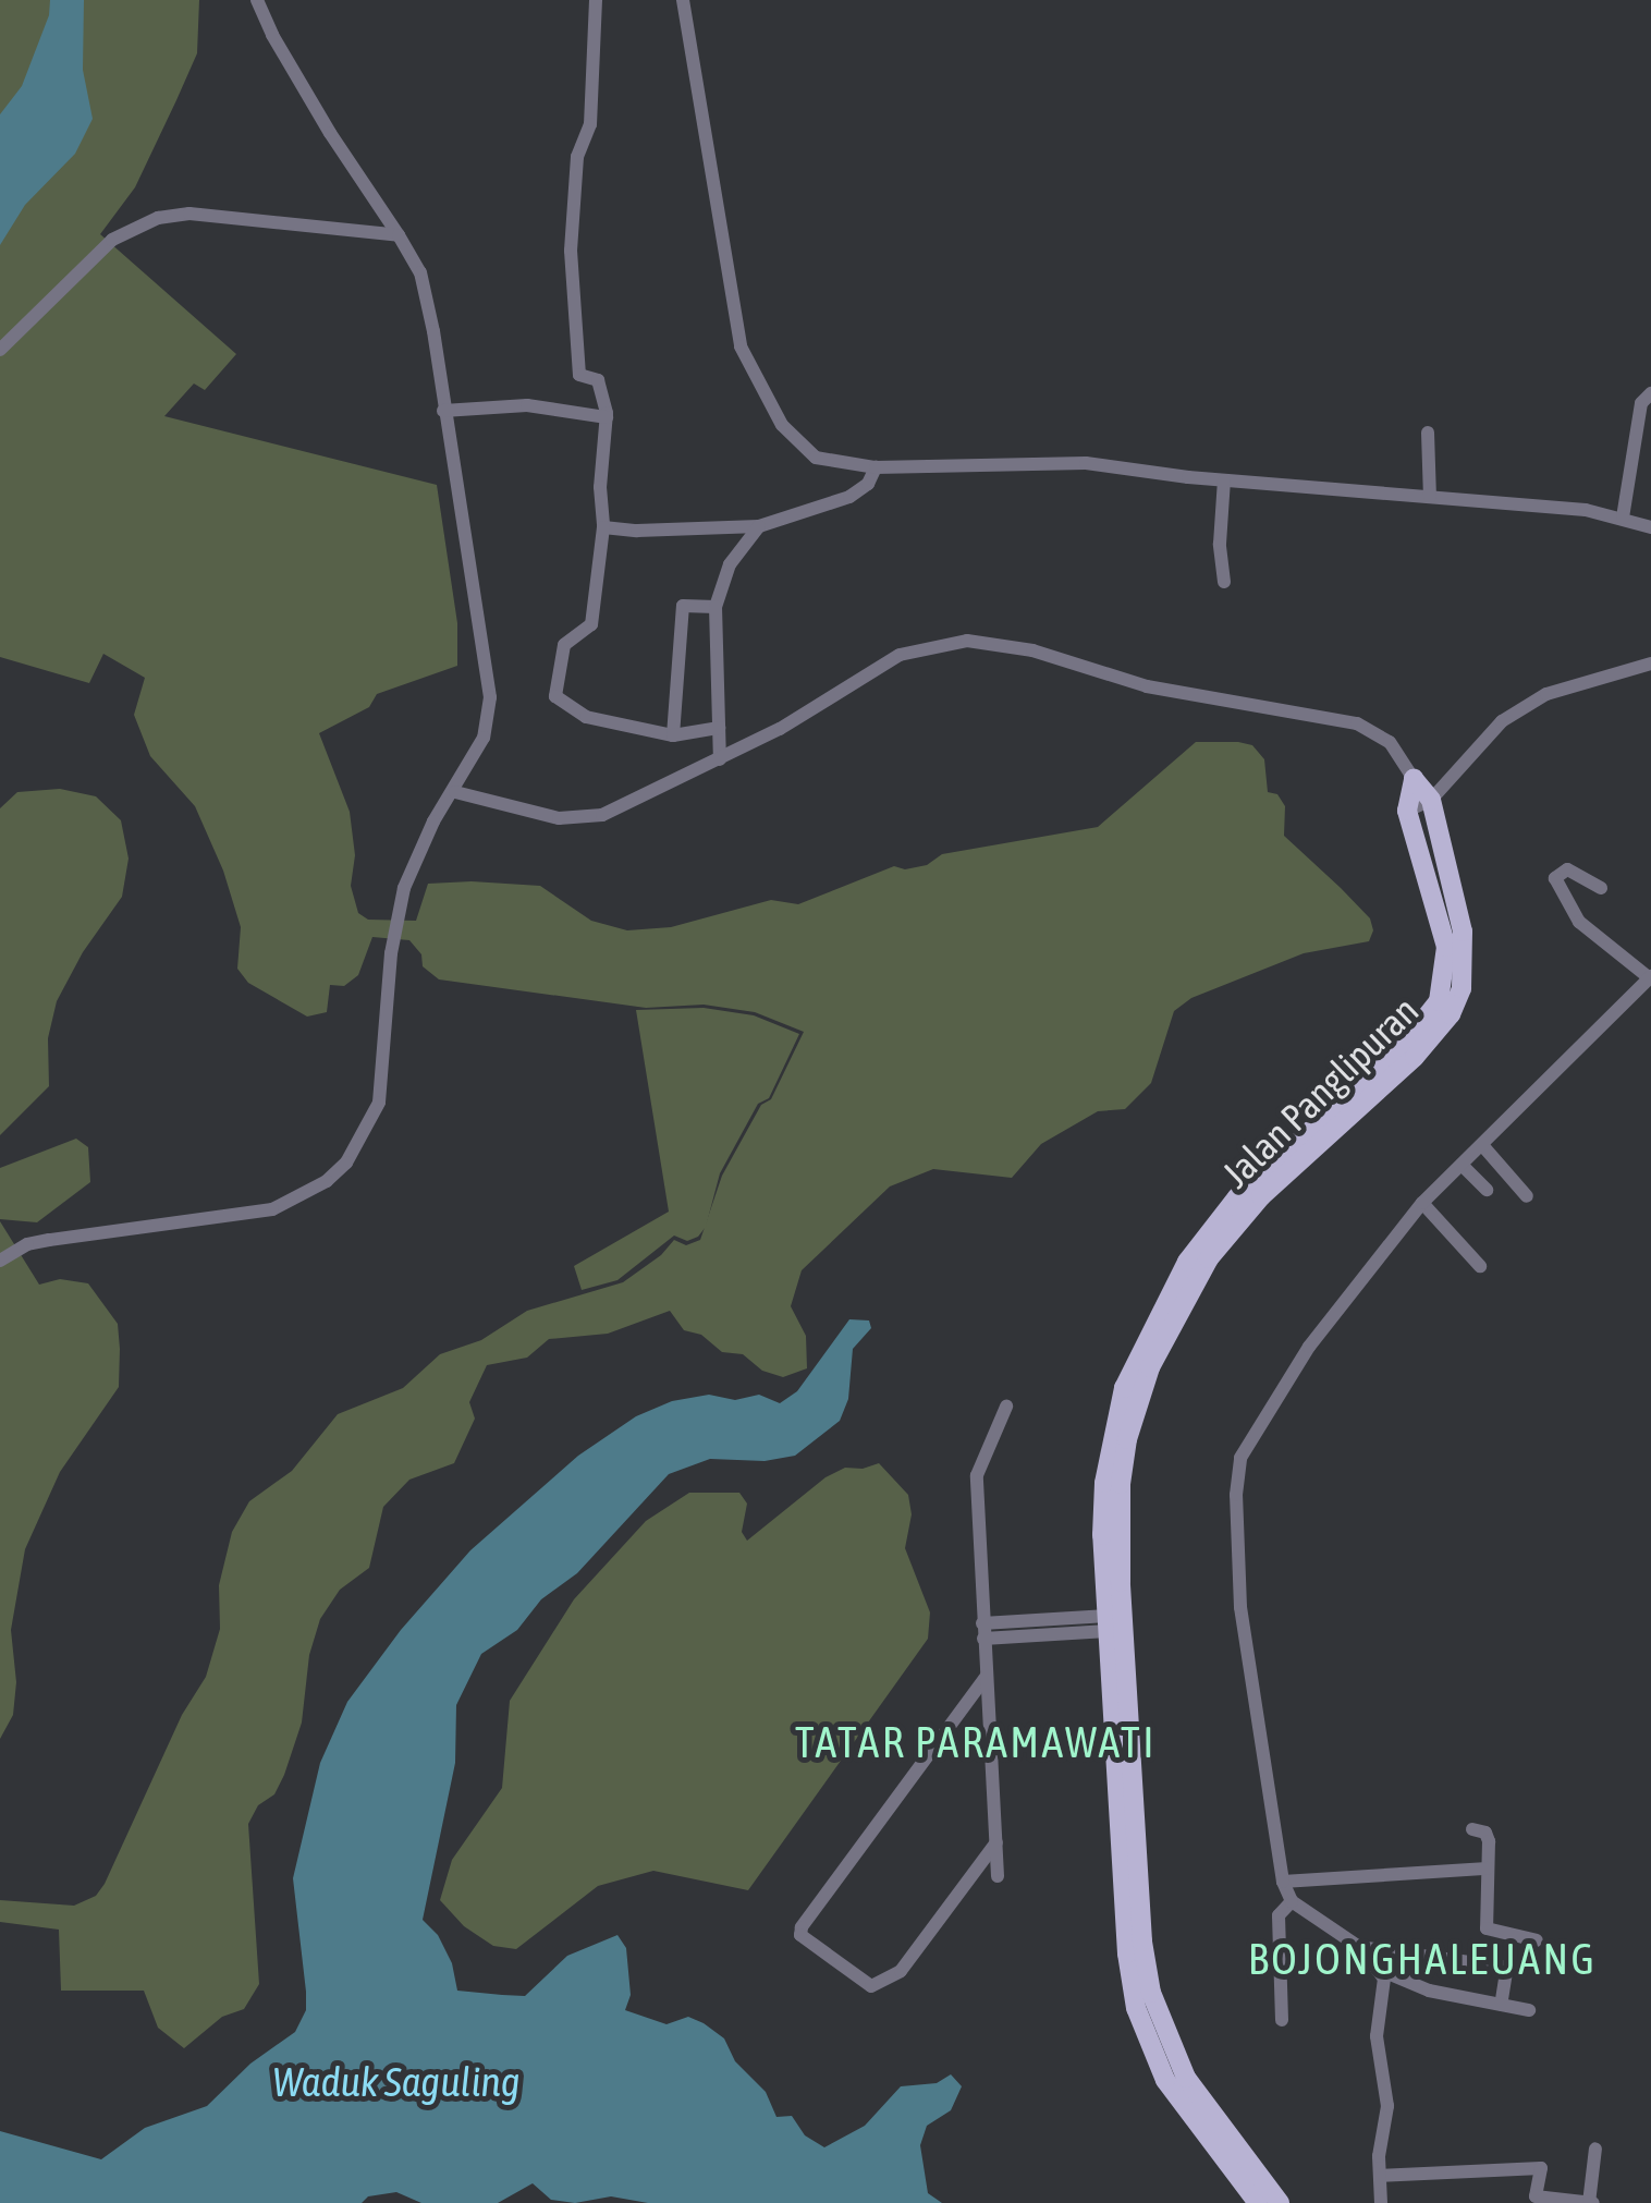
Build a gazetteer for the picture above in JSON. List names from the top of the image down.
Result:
{
  "streets": {
    "main road": ["Jalan Panglipuran"]
  },
  "districts": ["TATAR PARAMAWATI", "BOJONGHALEUANG"],
  "water": ["Waduk Saguling"]
}
